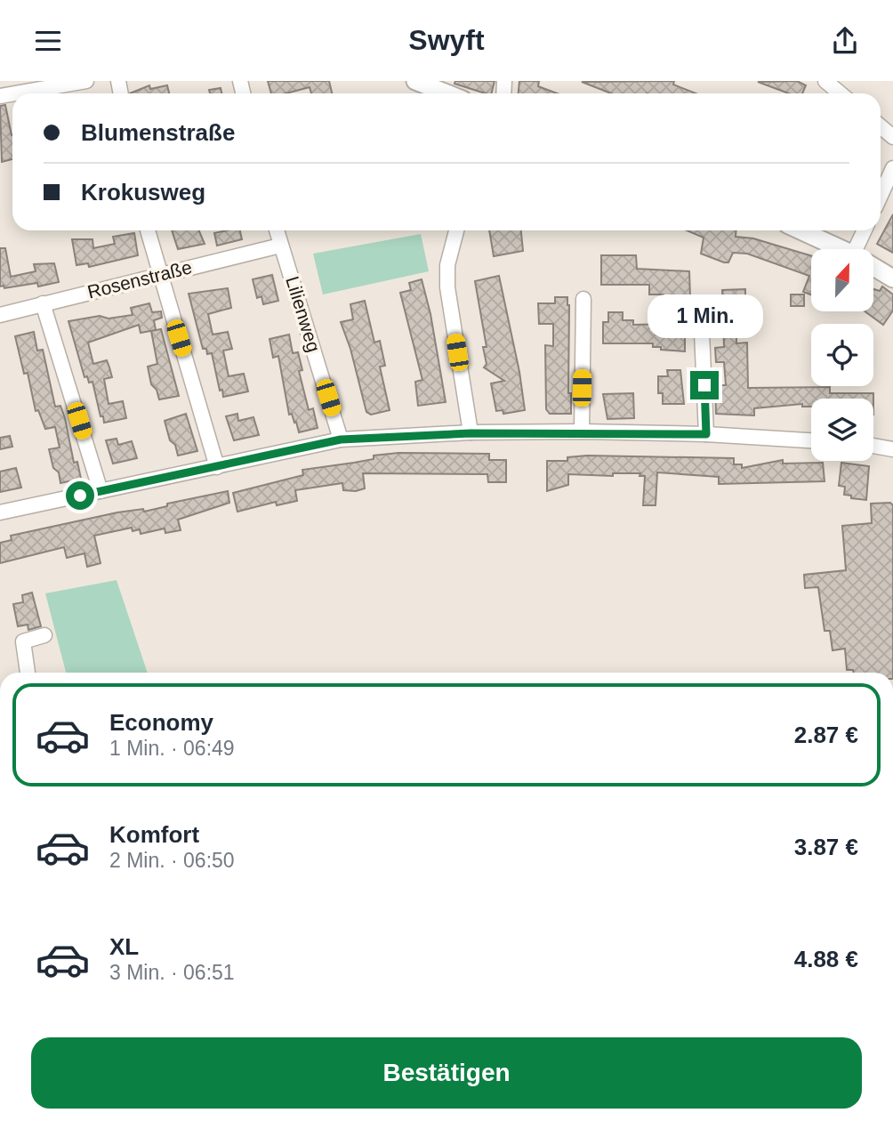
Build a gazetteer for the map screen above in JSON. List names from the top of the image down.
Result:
{
  "streets": {
    "street": ["Rosenstraße", "Lilienweg"]
  },
  "crossings": [
    ["Rosenstraße", "Lilienweg"]
  ],
  "north": "top",
  "page": {
    "header": "Swyft",
    "banner": ["Blumenstraße", "Krokusweg"],
    "bubble": "1 Min.",
    "list": [
      {
        "name": "Economy",
        "note": "1 Min. · 06:49",
        "value": "2.87 €"
      },
      {
        "name": "Komfort",
        "note": "2 Min. · 06:50",
        "value": "3.87 €"
      },
      {
        "name": "XL",
        "note": "3 Min. · 06:51",
        "value": "4.88 €"
      }
    ],
    "buttons": "Bestätigen"
  }
}
